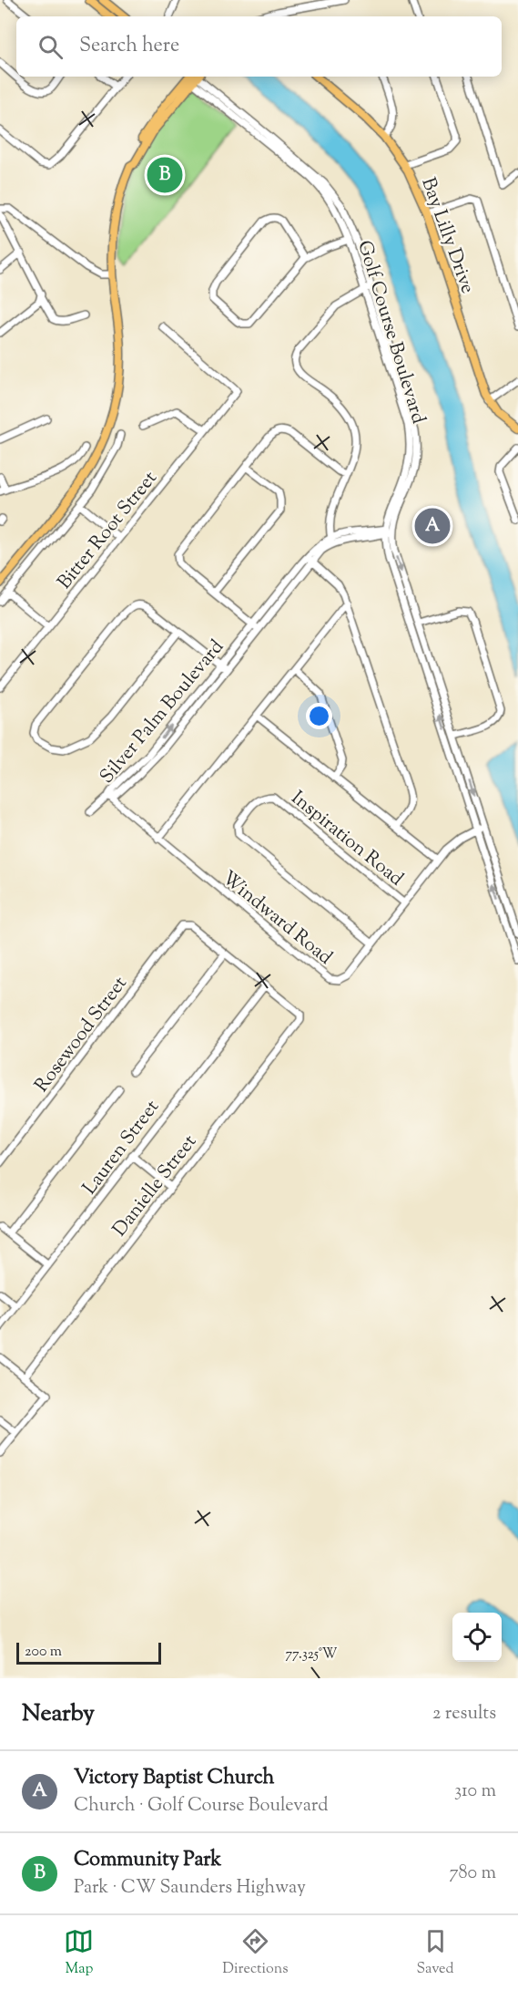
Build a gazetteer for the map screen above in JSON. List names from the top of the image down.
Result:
{
  "streets": {
    "main road": ["Bay Lilly Drive"],
    "street": [
      "Golf Course Boulevard",
      "Bitter Root Street",
      "Silver Palm Boulevard",
      "Inspiration Road",
      "Windward Road",
      "Rosewood Street",
      "Lauren Street",
      "Danielle Street"
    ]
  },
  "crossings": [
    ["Golf Course Boulevard", "Silver Palm Boulevard"],
    ["Golf Course Boulevard", "Windward Road"],
    ["Silver Palm Boulevard", "Windward Road"],
    ["Inspiration Road", "Windward Road"],
    ["Lauren Street", "Danielle Street"]
  ],
  "scale_bar": "200 m",
  "page": {
    "search": "Search here",
    "pins": ["B", "A"],
    "scale": "200 m",
    "heading": ["Nearby", "2 results"],
    "list": [
      {
        "mark": "A",
        "name": "Victory Baptist Church",
        "note": "Church · Golf Course Boulevard",
        "value": "310 m"
      },
      {
        "mark": "B",
        "name": "Community Park",
        "note": "Park · CW Saunders Highway",
        "value": "780 m"
      }
    ],
    "nav": ["Map", "Directions", "Saved"]
  },
  "coordinates": ["77.325°W"]
}
